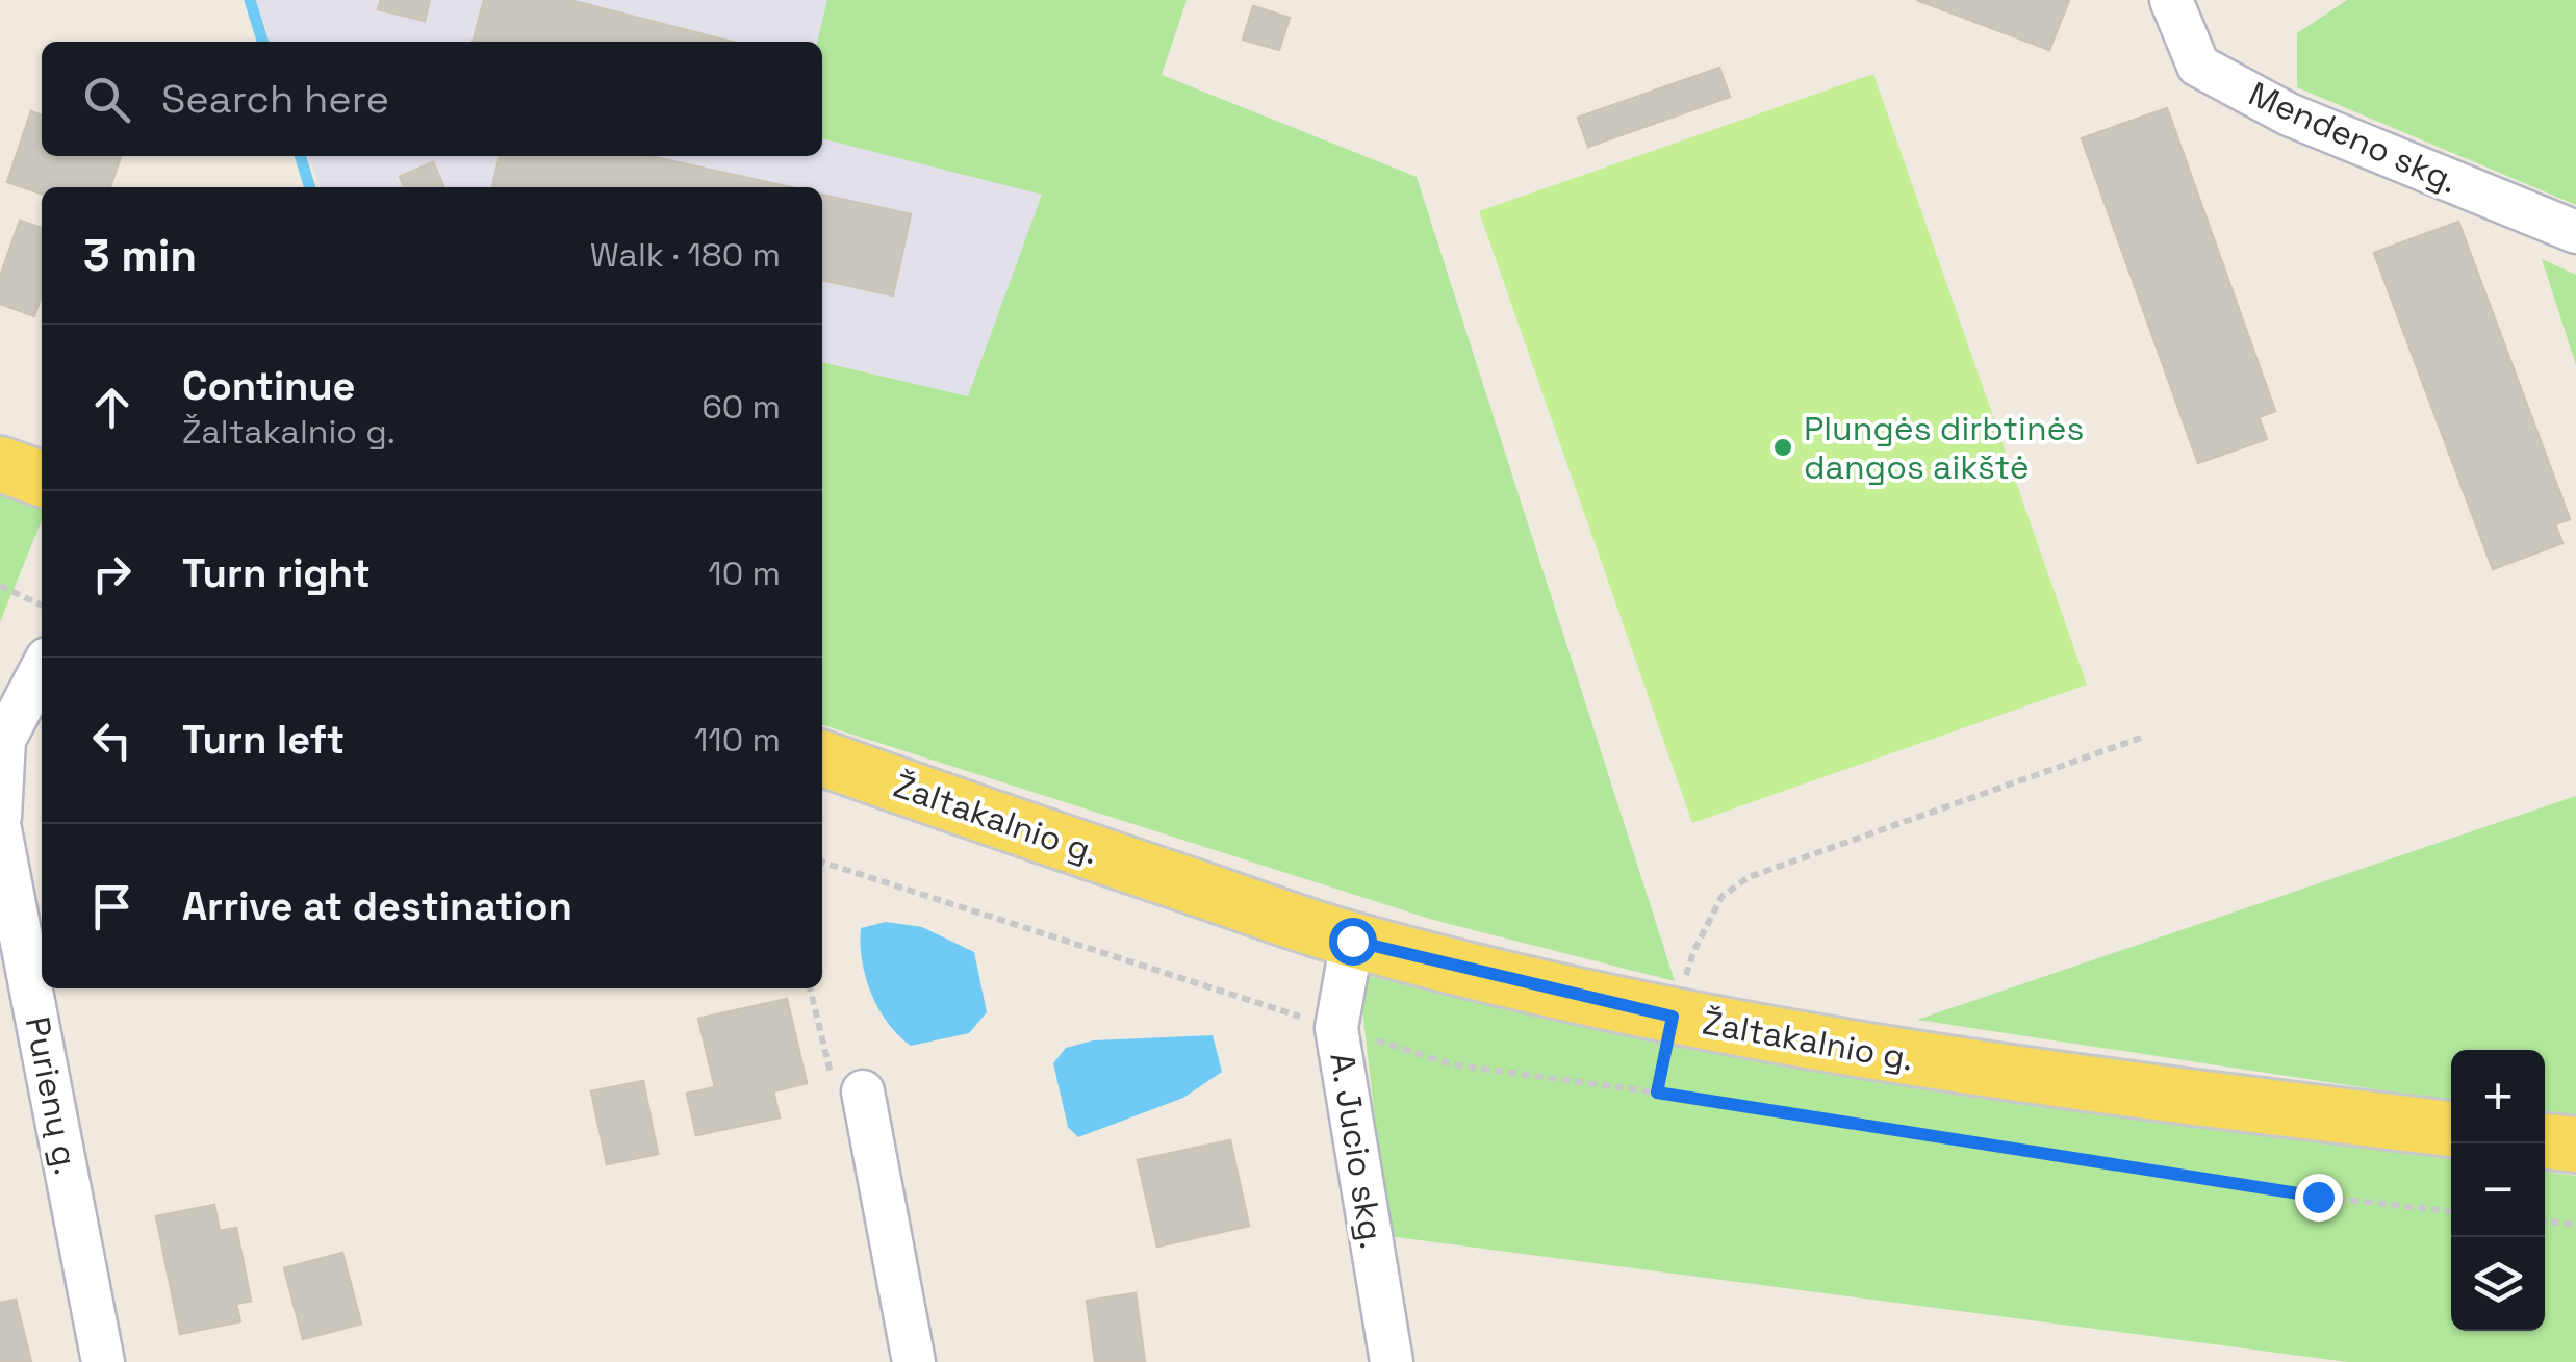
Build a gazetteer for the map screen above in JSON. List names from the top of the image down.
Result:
{
  "streets": {
    "main road": ["Žaltakalnio g."],
    "street": ["Mendeno skg.", "Purienų g.", "A. Jucio skg."]
  },
  "crossings": [
    ["Žaltakalnio g.", "A. Jucio skg."]
  ],
  "places": ["Plungės dirbtinės dangos aikštė"],
  "page": {
    "search": "Search here",
    "heading": ["3 min", "Walk · 180 m"],
    "list": [
      ["Continue", "Žaltakalnio g.", "60 m"],
      ["Turn right", "10 m"],
      ["Turn left", "110 m"],
      "Arrive at destination"
    ],
    "map_buttons": ["+", "−"]
  }
}
